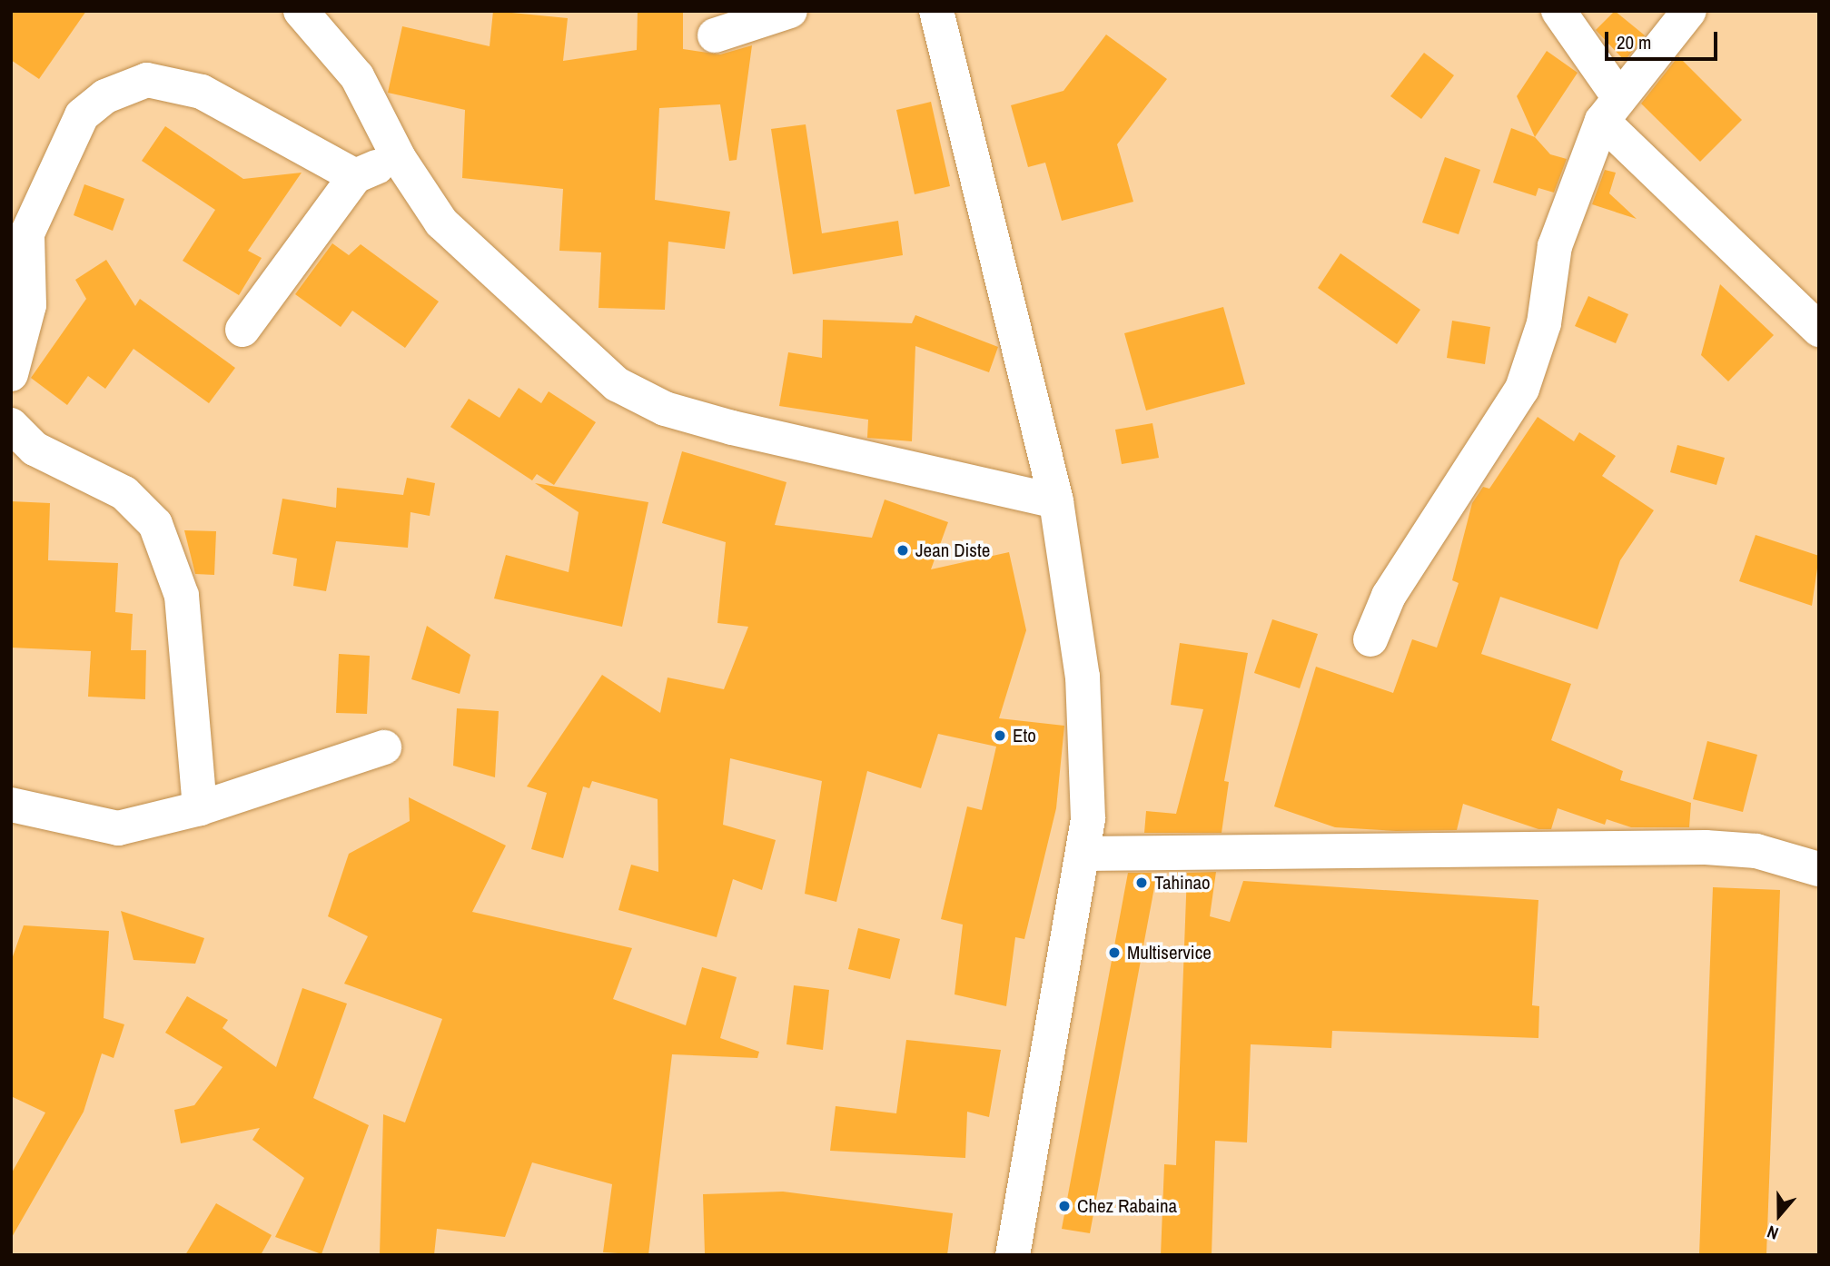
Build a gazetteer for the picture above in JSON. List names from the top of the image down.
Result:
{
  "places": [
    "Jean Diste",
    "Eto",
    "Tahinao",
    "Multiservice",
    "Chez Rabaina"
  ],
  "scale_bar": "20 m",
  "north": "bottom"
}
